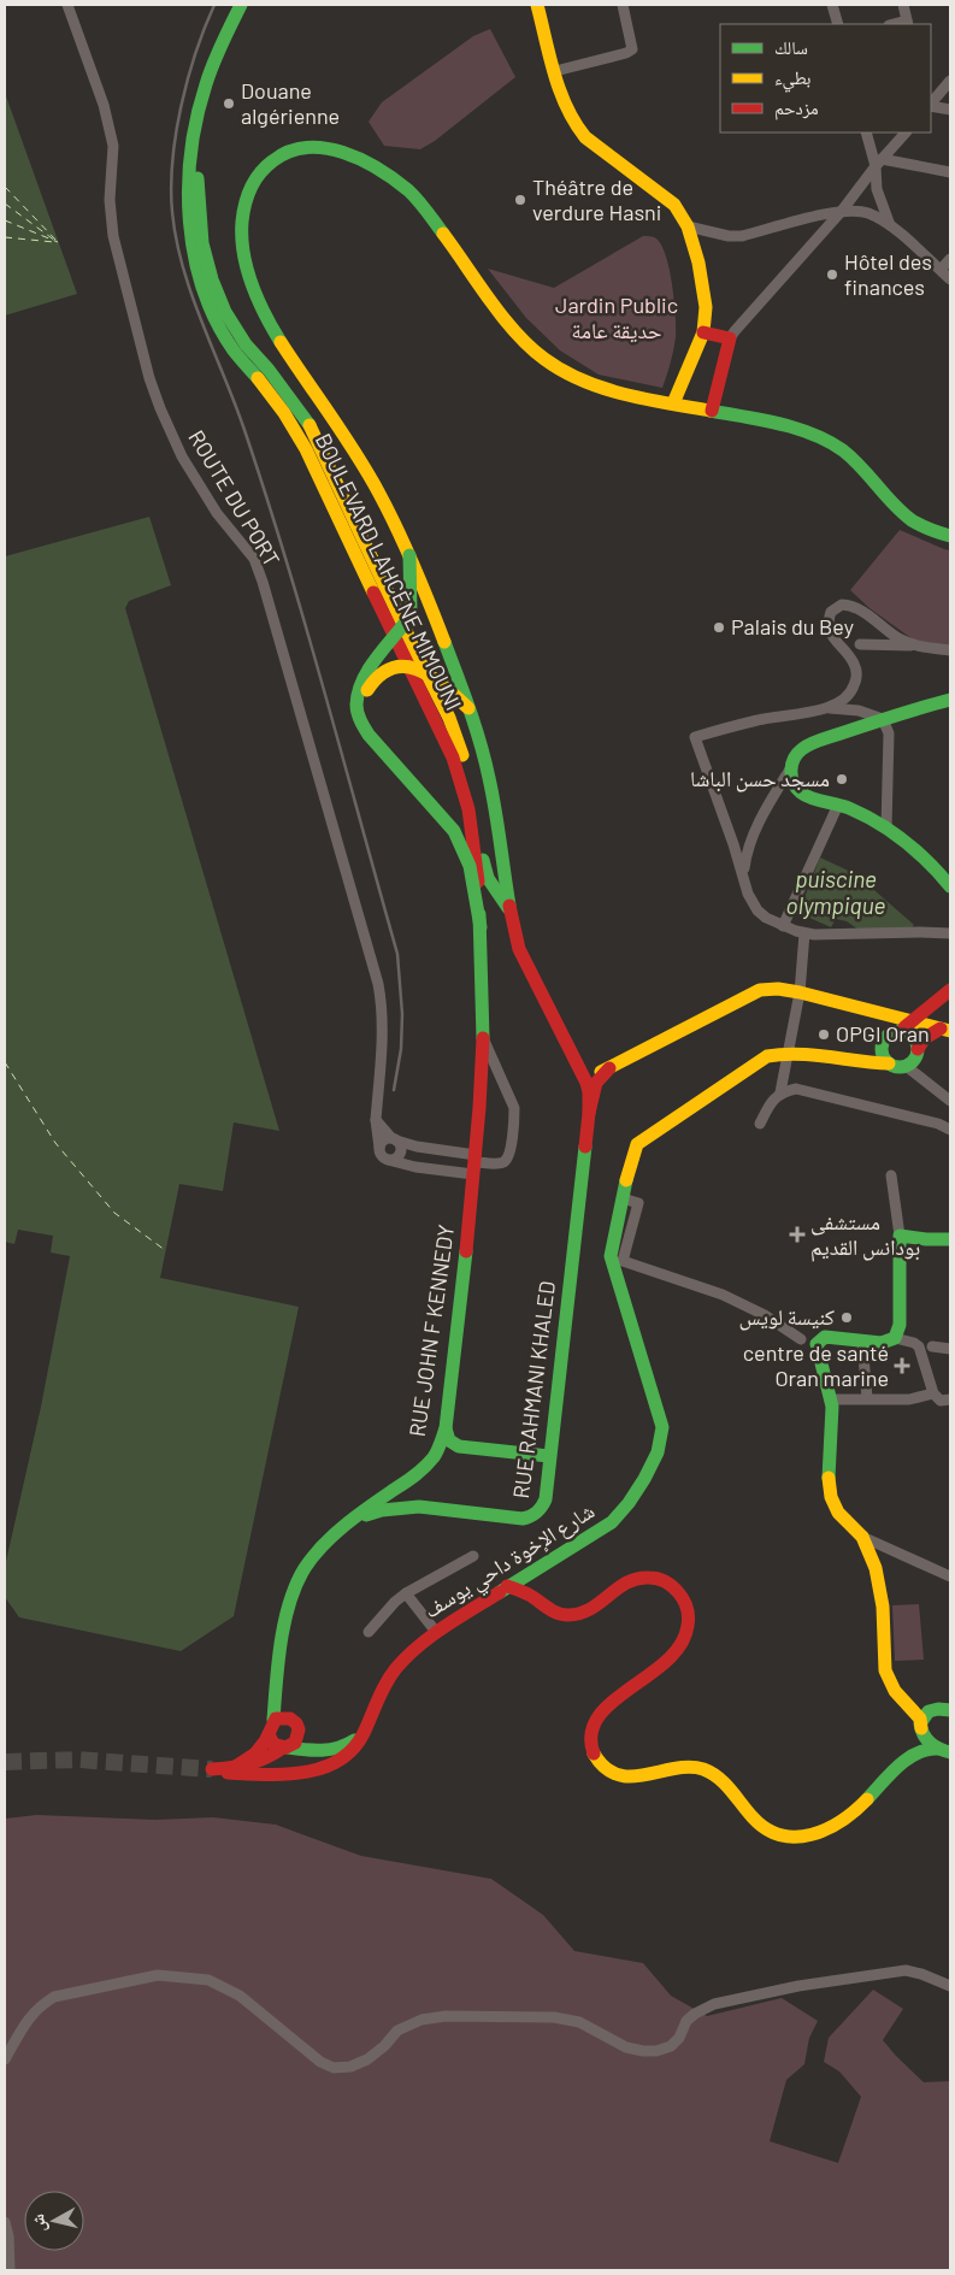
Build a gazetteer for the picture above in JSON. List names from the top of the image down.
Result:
{
  "streets": {
    "main road": [
      "BOULEVARD LAHCÈNE MIMOUNI",
      "RUE JOHN F KENNEDY",
      "RUE RAHMANI KHALED",
      "شارع الإخوة داحي يوسف"
    ],
    "street": ["ROUTE DU PORT"]
  },
  "crossings": [
    ["BOULEVARD LAHCÈNE MIMOUNI", "RUE JOHN F KENNEDY"],
    ["RUE JOHN F KENNEDY", "RUE RAHMANI KHALED"],
    ["RUE JOHN F KENNEDY", "شارع الإخوة داحي يوسف"]
  ],
  "water": ["puiscine olympique"],
  "parks": ["Jardin Public حديقة عامة"],
  "places": {
    "other": [
      "Douane algérienne",
      "Théâtre de verdure Hasni",
      "Hôtel des finances",
      "Palais du Bey",
      "مسجد حسن الباشا",
      "OPGI Oran",
      "كنيسة لويس"
    ],
    "health": ["مستشفى بودانس القديم", "centre de santé Oran marine"]
  },
  "legend": ["سالك", "بطيء", "مزدحم"],
  "north": "left"
}
